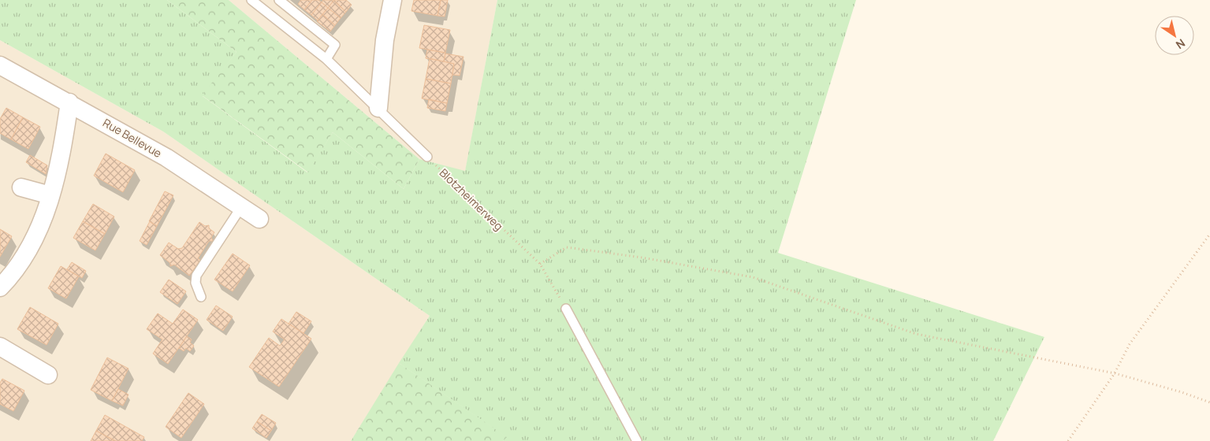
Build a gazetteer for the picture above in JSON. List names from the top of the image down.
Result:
{
  "streets": {
    "street": ["Rue Bellevue"],
    "path": ["Blotzheimerweg"]
  },
  "north": "bottom right"
}
